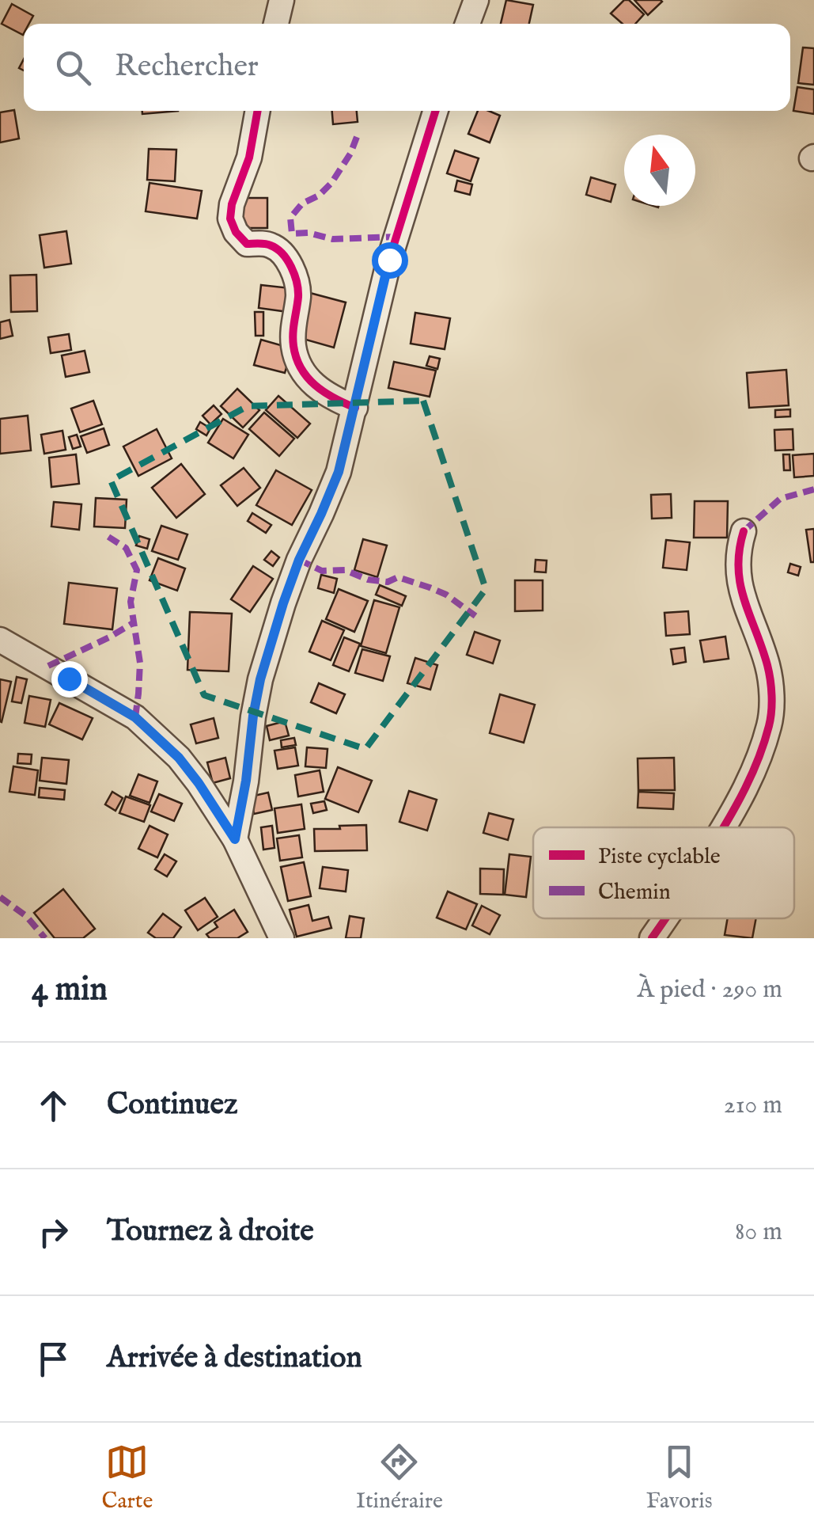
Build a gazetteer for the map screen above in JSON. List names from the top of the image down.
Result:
{
  "legend": ["Piste cyclable", "Chemin"],
  "north": "top",
  "page": {
    "search": "Rechercher",
    "heading": ["4 min", "À pied · 290 m"],
    "list": [
      ["Continuez", "210 m"],
      ["Tournez à droite", "80 m"],
      "Arrivée à destination"
    ],
    "nav": ["Carte", "Itinéraire", "Favoris"]
  }
}
